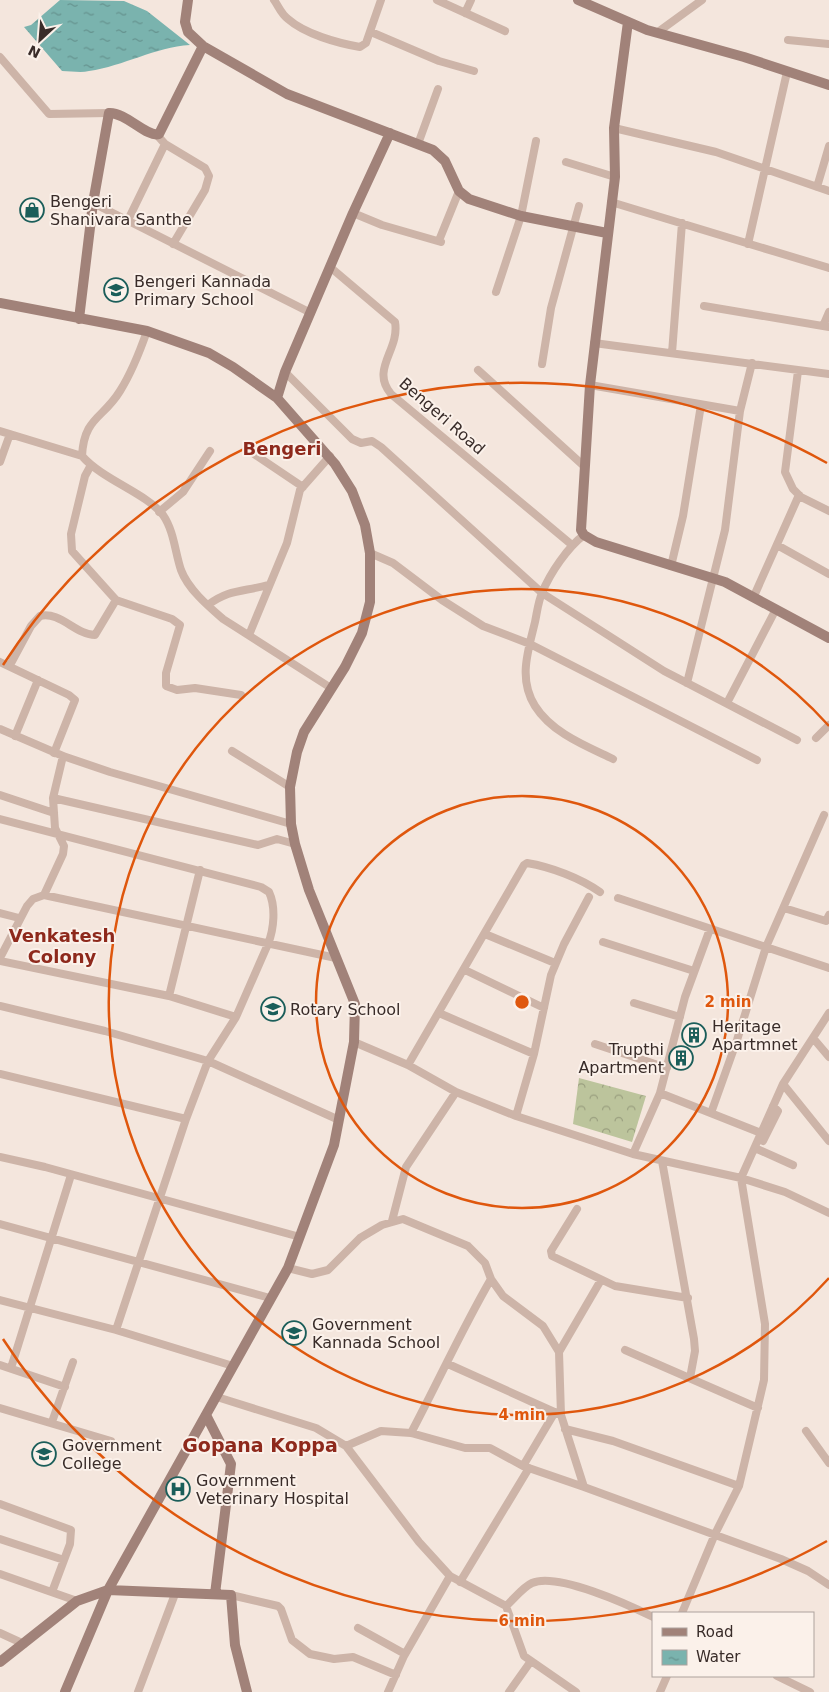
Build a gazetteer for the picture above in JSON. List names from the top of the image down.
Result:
{
  "streets": {
    "street": ["Bengeri Road"]
  },
  "districts": ["Bengeri", "Venkatesh Colony", "Gopana Koppa"],
  "places": {
    "shop": ["Bengeri Shanivara Santhe"],
    "school or university": [
      "Bengeri Kannada Primary School",
      "Rotary School",
      "Government Kannada School",
      "Government College"
    ],
    "building": ["Heritage Apartmnet", "Trupthi Apartment"],
    "hospital": ["Government Veterinary Hospital"]
  },
  "legend": ["Road", "Water"],
  "north": "bottom left",
  "rings": ["2 min", "4 min", "6 min"]
}
